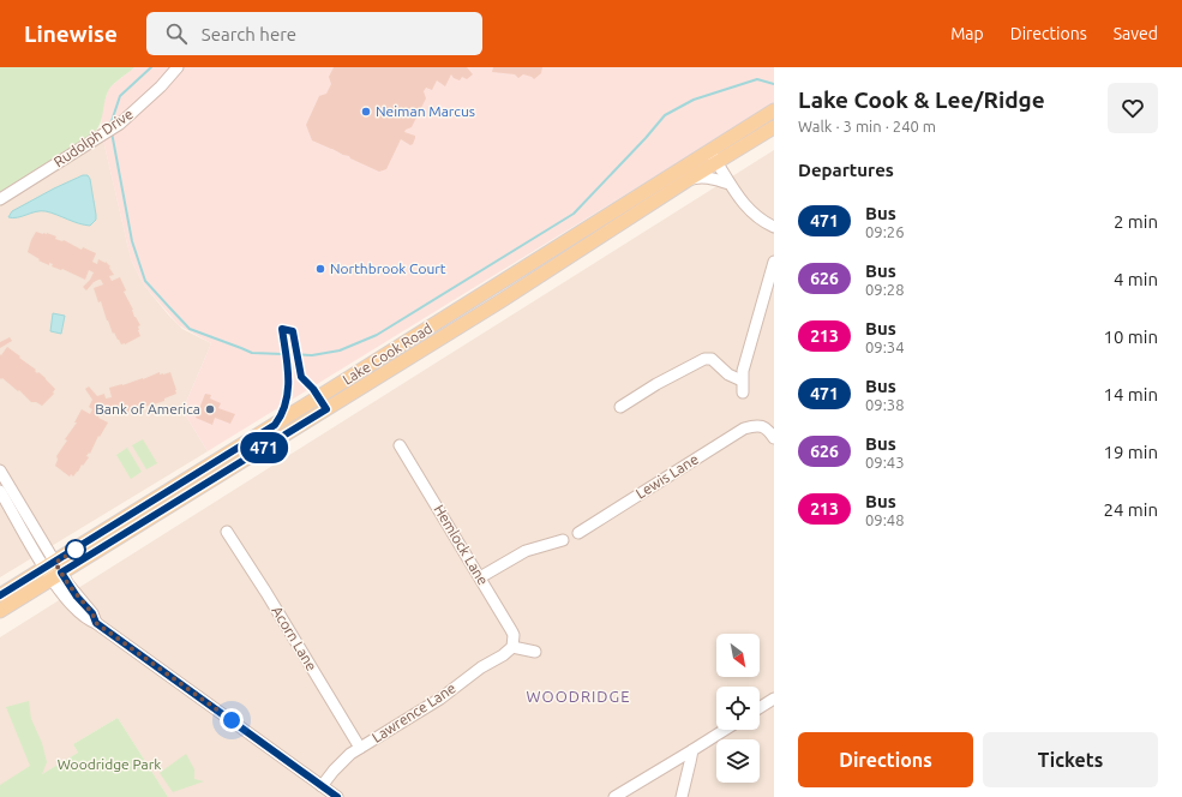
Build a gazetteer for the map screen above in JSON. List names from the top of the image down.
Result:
{
  "streets": {
    "main road": ["Lake Cook Road"],
    "street": [
      "Rudolph Drive",
      "Lewis Lane",
      "Hemlock Lane",
      "Acorn Lane",
      "Lawrence Lane"
    ]
  },
  "crossings": [
    ["Hemlock Lane", "Lawrence Lane"],
    ["Acorn Lane", "Lawrence Lane"]
  ],
  "districts": ["WOODRIDGE"],
  "parks": ["Woodridge Park"],
  "places": ["Neiman Marcus", "Northbrook Court", "Bank of America"],
  "lines": ["bus line 471"],
  "north": "bottom right",
  "page": {
    "header": "Linewise",
    "search": "Search here",
    "nav": ["Map", "Directions", "Saved"],
    "on_map": "471",
    "heading": [
      ["Lake Cook & Lee/Ridge", "Walk · 3 min · 240 m"],
      "Departures"
    ],
    "list": [
      {
        "mark": "471",
        "name": "Bus",
        "note": "09:26",
        "value": "2 min"
      },
      {
        "mark": "626",
        "name": "Bus",
        "note": "09:28",
        "value": "4 min"
      },
      {
        "mark": "213",
        "name": "Bus",
        "note": "09:34",
        "value": "10 min"
      },
      {
        "mark": "471",
        "name": "Bus",
        "note": "09:38",
        "value": "14 min"
      },
      {
        "mark": "626",
        "name": "Bus",
        "note": "09:43",
        "value": "19 min"
      },
      {
        "mark": "213",
        "name": "Bus",
        "note": "09:48",
        "value": "24 min"
      }
    ],
    "buttons": ["Directions", "Tickets"]
  }
}
